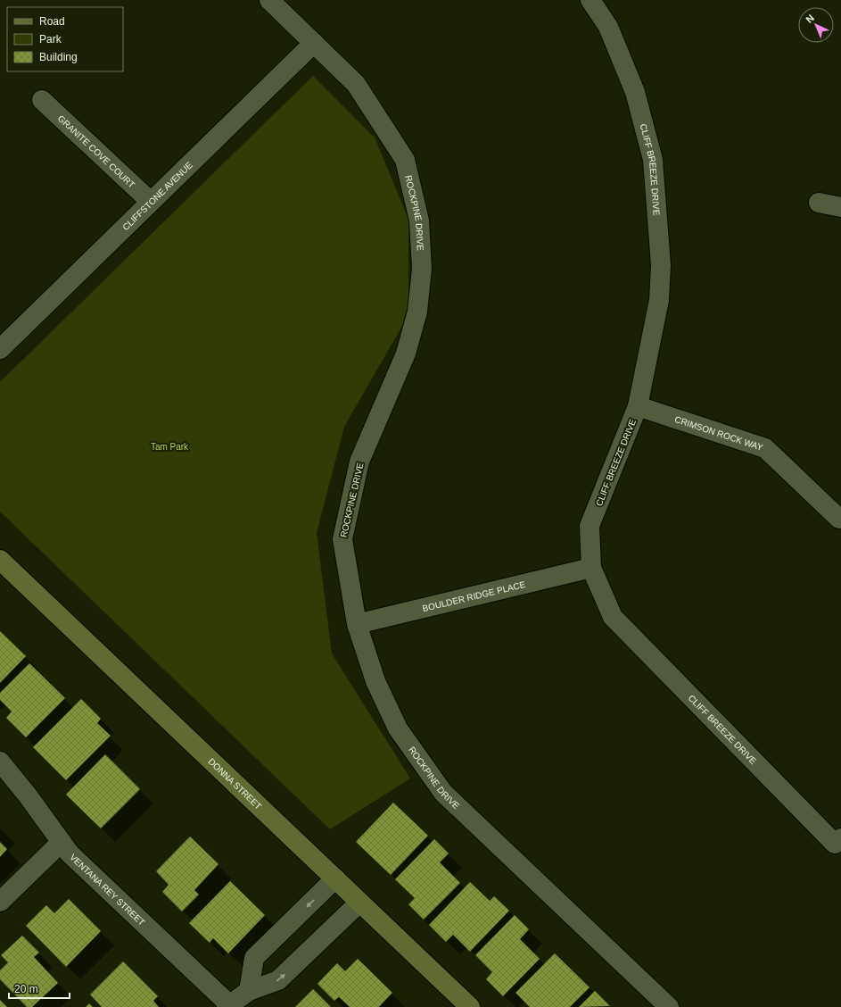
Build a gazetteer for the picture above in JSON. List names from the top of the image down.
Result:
{
  "streets": {
    "street": [
      "GRANITE COVE COURT",
      "CLIFF BREEZE DRIVE",
      "CLIFFSTONE AVENUE",
      "ROCKPINE DRIVE",
      "CRIMSON ROCK WAY",
      "BOULDER RIDGE PLACE",
      "DONNA STREET",
      "VENTANA REY STREET"
    ]
  },
  "crossings": [
    ["GRANITE COVE COURT", "CLIFFSTONE AVENUE"],
    ["CLIFF BREEZE DRIVE", "CRIMSON ROCK WAY"],
    ["CLIFF BREEZE DRIVE", "BOULDER RIDGE PLACE"],
    ["CLIFFSTONE AVENUE", "ROCKPINE DRIVE"],
    ["ROCKPINE DRIVE", "BOULDER RIDGE PLACE"]
  ],
  "parks": ["Tam Park"],
  "legend": ["Road", "Park", "Building"],
  "scale_bar": "20 m",
  "north": "top left"
}
